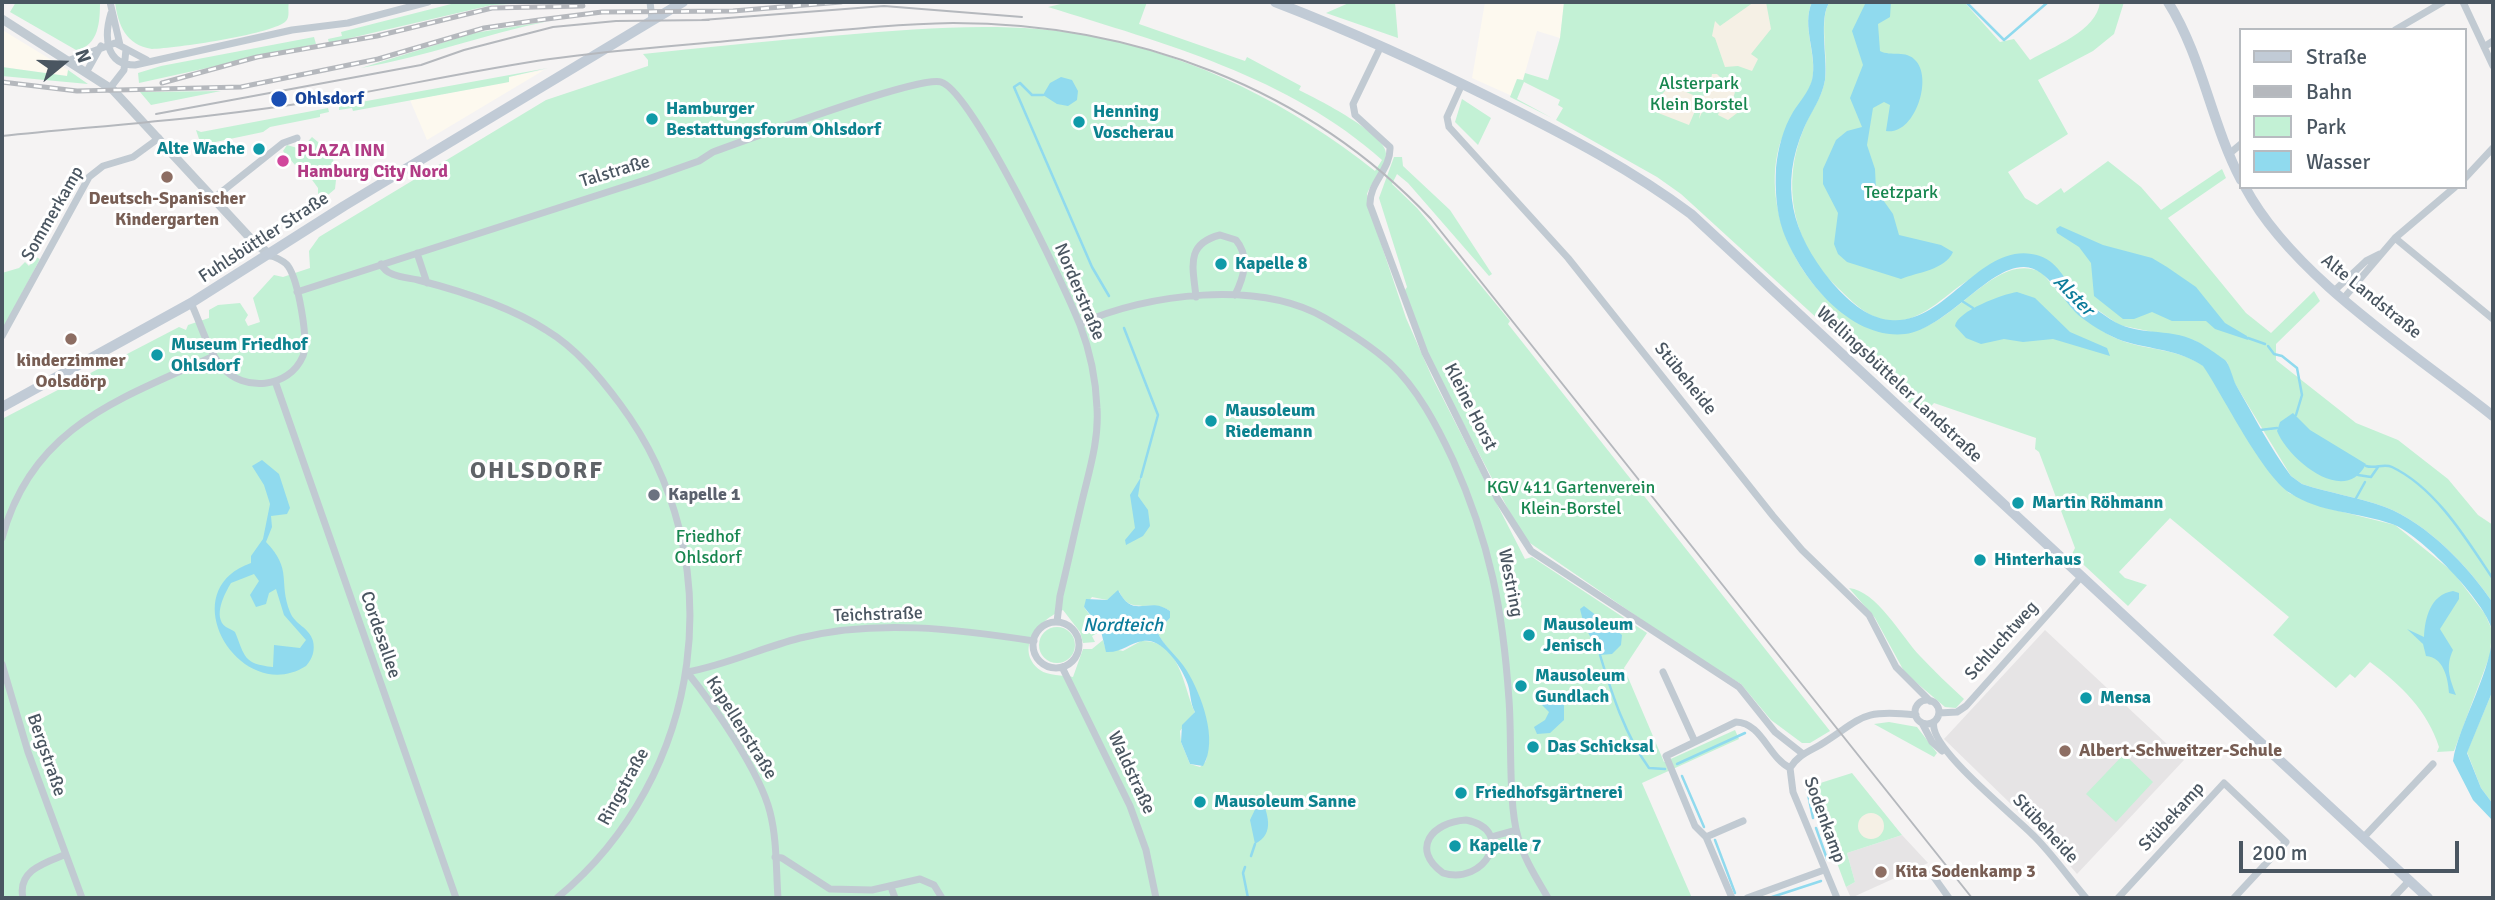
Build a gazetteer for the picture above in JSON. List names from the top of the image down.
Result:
{
  "streets": {
    "main road": ["Fuhlsbüttler Straße", "Alte Landstraße", "Wellingsbütteler Landstraße"],
    "street": [
      "Talstraße",
      "Sommerkamp",
      "Norderstraße",
      "Stübeheide",
      "Kleine Horst",
      "Westring",
      "Teichstraße",
      "Cordesallee",
      "Schluchtweg",
      "Kapellenstraße",
      "Bergstraße",
      "Waldstraße",
      "Ringstraße",
      "Stübekamp",
      "Sodenkamp"
    ]
  },
  "crossings": [
    ["Talstraße", "Fuhlsbüttler Straße"],
    ["Talstraße", "Norderstraße"],
    ["Talstraße", "Cordesallee"],
    ["Talstraße", "Kapellenstraße"],
    ["Fuhlsbüttler Straße", "Cordesallee"],
    ["Norderstraße", "Westring"],
    ["Norderstraße", "Teichstraße"],
    ["Norderstraße", "Waldstraße"],
    ["Stübeheide", "Wellingsbütteler Landstraße"],
    ["Stübeheide", "Schluchtweg"],
    ["Stübeheide", "Sodenkamp"],
    ["Wellingsbütteler Landstraße", "Kleine Horst"],
    ["Wellingsbütteler Landstraße", "Schluchtweg"],
    ["Kleine Horst", "Sodenkamp"],
    ["Teichstraße", "Kapellenstraße"],
    ["Teichstraße", "Waldstraße"],
    ["Teichstraße", "Ringstraße"],
    ["Schluchtweg", "Sodenkamp"],
    ["Kapellenstraße", "Ringstraße"]
  ],
  "districts": ["OHLSDORF"],
  "water": ["Alster", "Nordteich"],
  "parks": [
    "Alsterpark Klein Borstel",
    "Teetzpark",
    "KGV 411 Gartenverein Klein-Borstel",
    "Friedhof Ohlsdorf"
  ],
  "places": [
    "Ohlsdorf",
    "Hamburger Bestattungsforum Ohlsdorf",
    "Henning Voscherau",
    "Alte Wache",
    "PLAZA INN Hamburg City Nord",
    "Deutsch-Spanischer Kindergarten",
    "Kapelle 8",
    "kinderzimmer Oolsdörp",
    "Museum Friedhof Ohlsdorf",
    "Mausoleum Riedemann",
    "Kapelle 1",
    "Martin Röhmann",
    "Hinterhaus",
    "Mausoleum Jenisch",
    "Mausoleum Gundlach",
    "Mensa",
    "Das Schicksal",
    "Albert-Schweitzer-Schule",
    "Friedhofsgärtnerei",
    "Mausoleum Sanne",
    "Kapelle 7",
    "Kita Sodenkamp 3"
  ],
  "legend": [
    "Straße",
    "Bahn",
    "Park",
    "Wasser"
  ],
  "scale_bar": "200 m",
  "north": "right"
}
